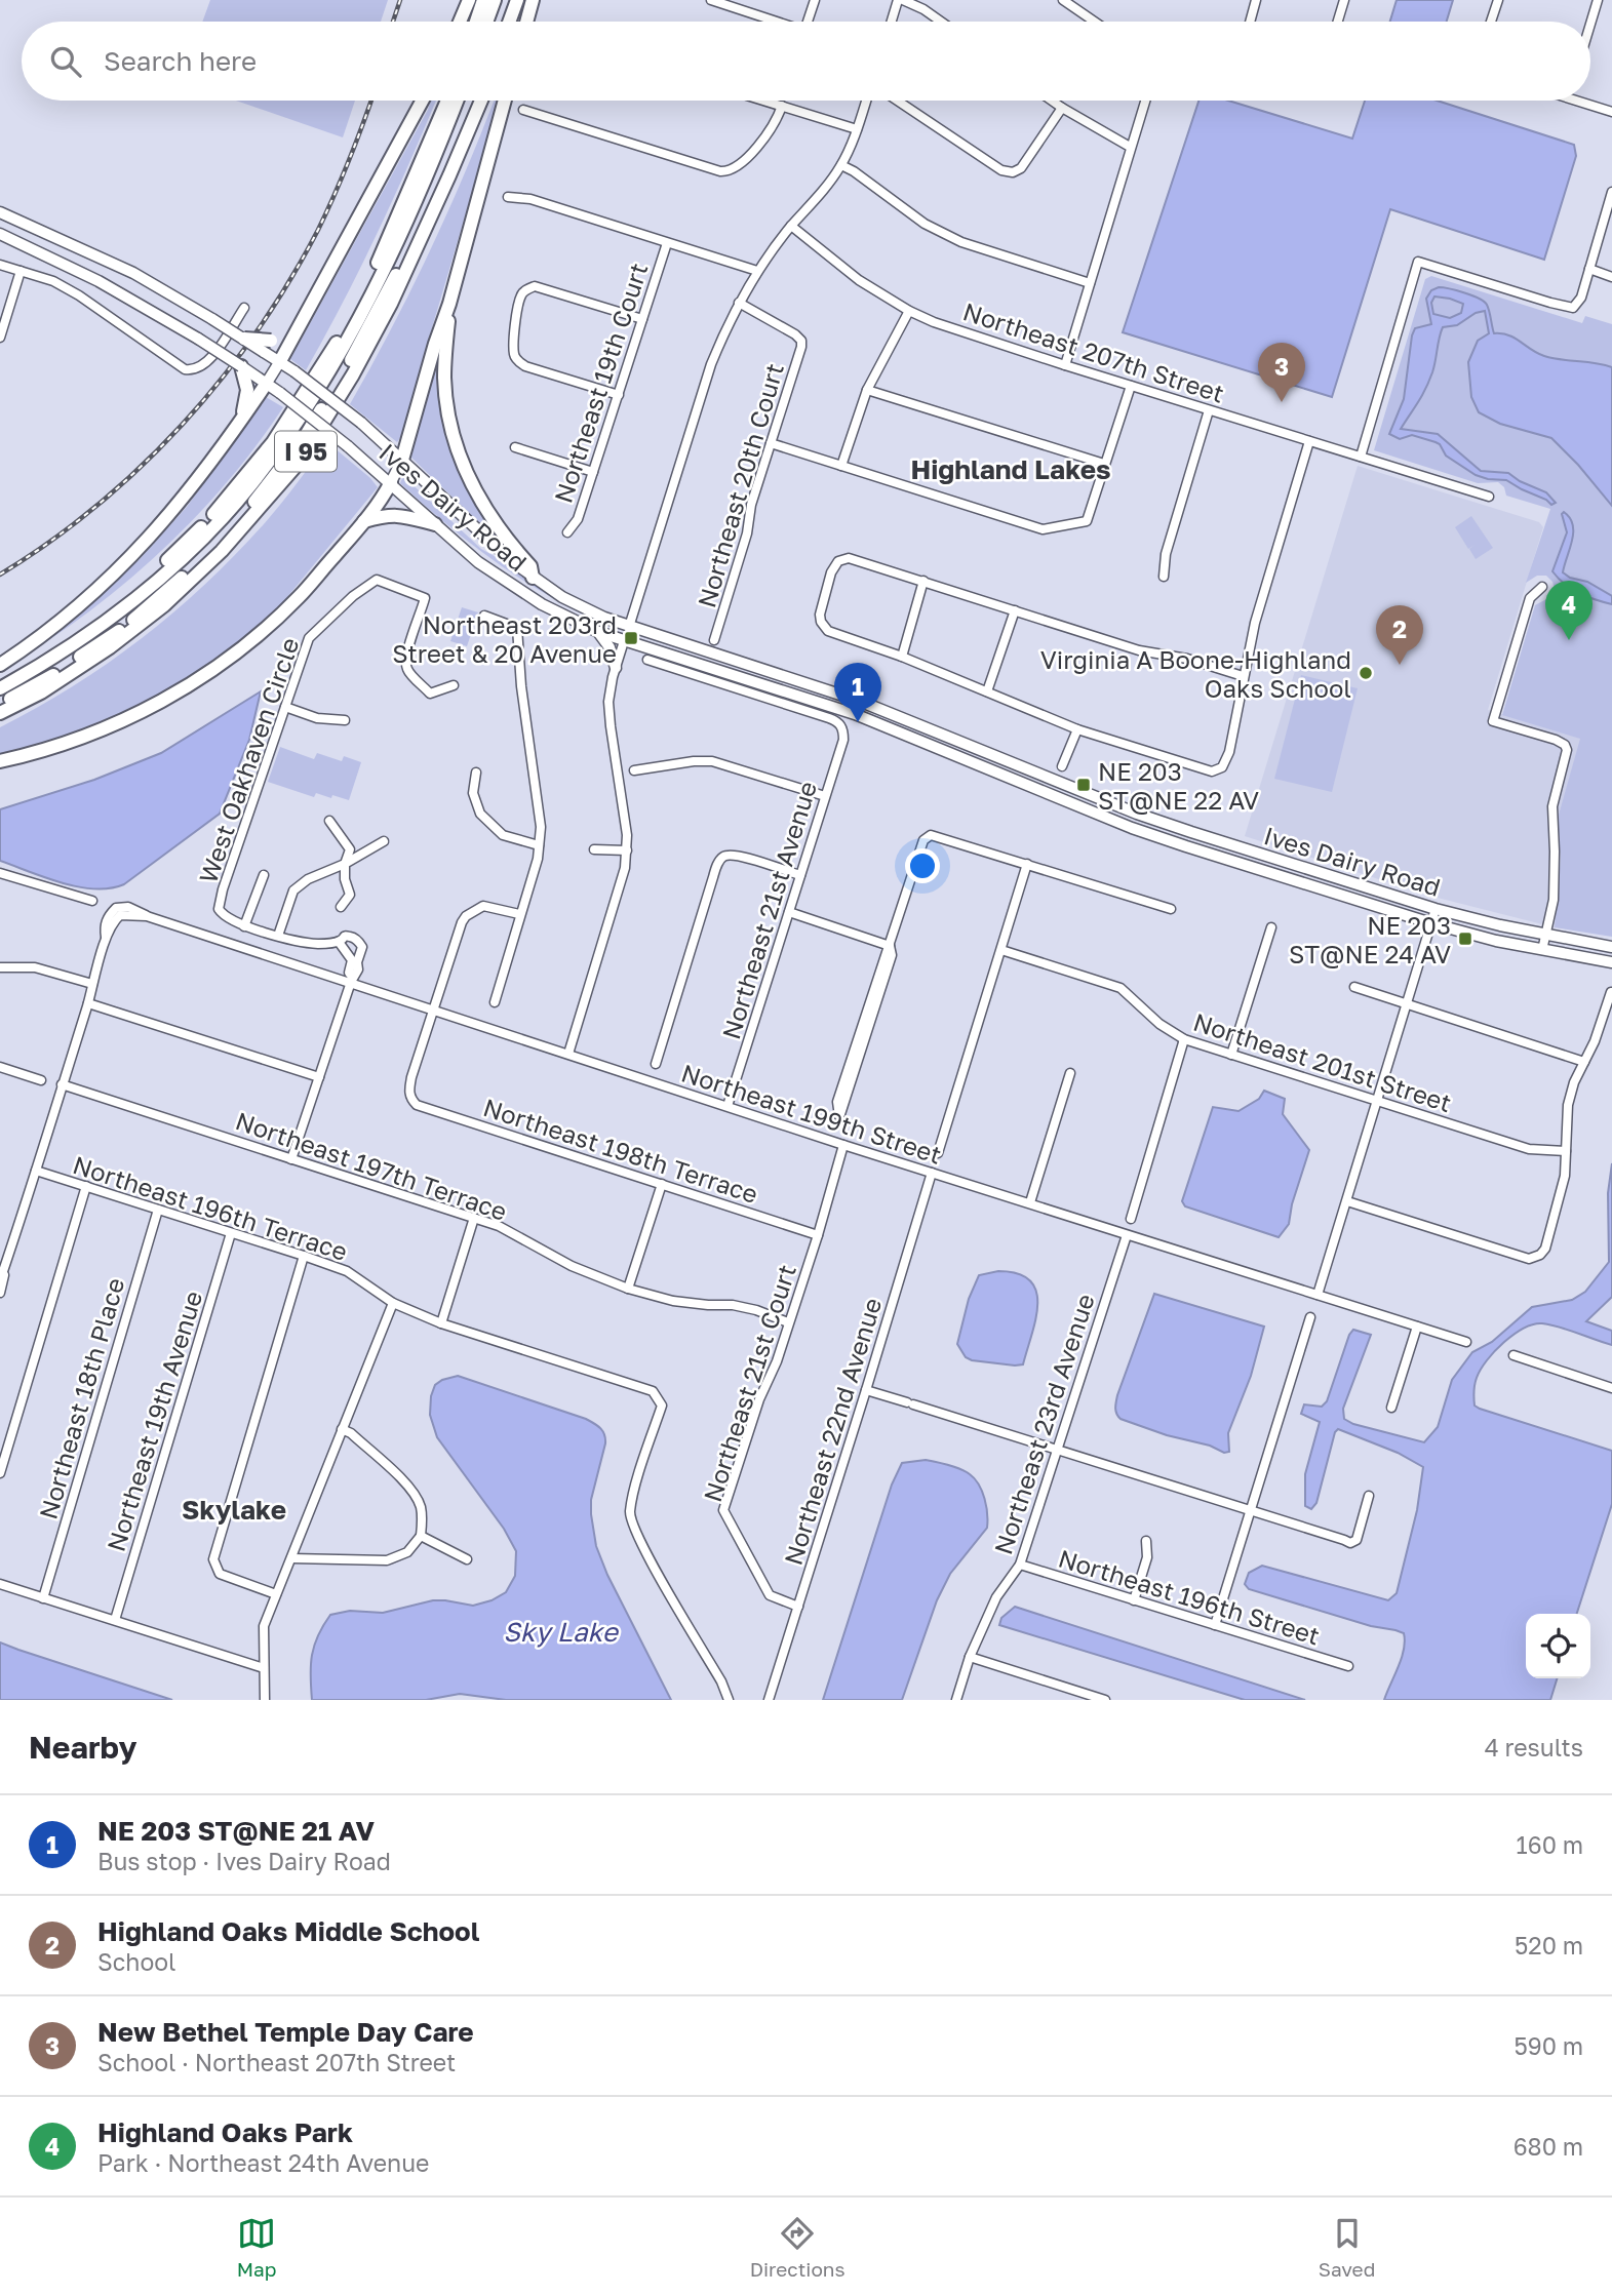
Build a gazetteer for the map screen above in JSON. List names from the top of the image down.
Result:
{
  "streets": {
    "highway": ["I 95"],
    "main road": ["Ives Dairy Road"],
    "street": [
      "Northeast 207th Street",
      "Northeast 19th Court",
      "Northeast 20th Court",
      "West Oakhaven Circle",
      "Northeast 21st Avenue",
      "Northeast 201st Street",
      "Northeast 199th Street",
      "Northeast 198th Terrace",
      "Northeast 197th Terrace",
      "Northeast 196th Terrace",
      "Northeast 21st Court",
      "Northeast 18th Place",
      "Northeast 19th Avenue",
      "Northeast 23rd Avenue",
      "Northeast 22nd Avenue",
      "Northeast 196th Street"
    ]
  },
  "crossings": [
    ["West Oakhaven Circle", "Northeast 199th Street"],
    ["Northeast 21st Avenue", "Northeast 199th Street"],
    ["Northeast 199th Street", "Northeast 198th Terrace"],
    ["Northeast 199th Street", "Northeast 21st Court"],
    ["Northeast 199th Street", "Northeast 23rd Avenue"],
    ["Northeast 199th Street", "Northeast 22nd Avenue"],
    ["Northeast 198th Terrace", "Northeast 21st Court"],
    ["Northeast 197th Terrace", "Northeast 21st Court"],
    ["Northeast 196th Terrace", "Northeast 18th Place"],
    ["Northeast 196th Terrace", "Northeast 19th Avenue"],
    ["Northeast 21st Court", "Northeast 22nd Avenue"],
    ["Northeast 23rd Avenue", "Northeast 196th Street"]
  ],
  "districts": ["Highland Lakes", "Skylake"],
  "water": ["Sky Lake"],
  "places": {
    "transit": ["Northeast 203rd Street & 20 Avenue", "NE 203 ST@NE 22 AV", "NE 203 ST@NE 24 AV"],
    "other": ["Virginia A Boone-Highland Oaks School"]
  },
  "page": {
    "search": "Search here",
    "pins": [
      "3",
      "4",
      "2",
      "1"
    ],
    "heading": ["Nearby", "4 results"],
    "list": [
      {
        "mark": "1",
        "name": "NE 203 ST@NE 21 AV",
        "note": "Bus stop · Ives Dairy Road",
        "value": "160 m"
      },
      {
        "mark": "2",
        "name": "Highland Oaks Middle School",
        "note": "School",
        "value": "520 m"
      },
      {
        "mark": "3",
        "name": "New Bethel Temple Day Care",
        "note": "School · Northeast 207th Street",
        "value": "590 m"
      },
      {
        "mark": "4",
        "name": "Highland Oaks Park",
        "note": "Park · Northeast 24th Avenue",
        "value": "680 m"
      }
    ],
    "nav": ["Map", "Directions", "Saved"]
  }
}
